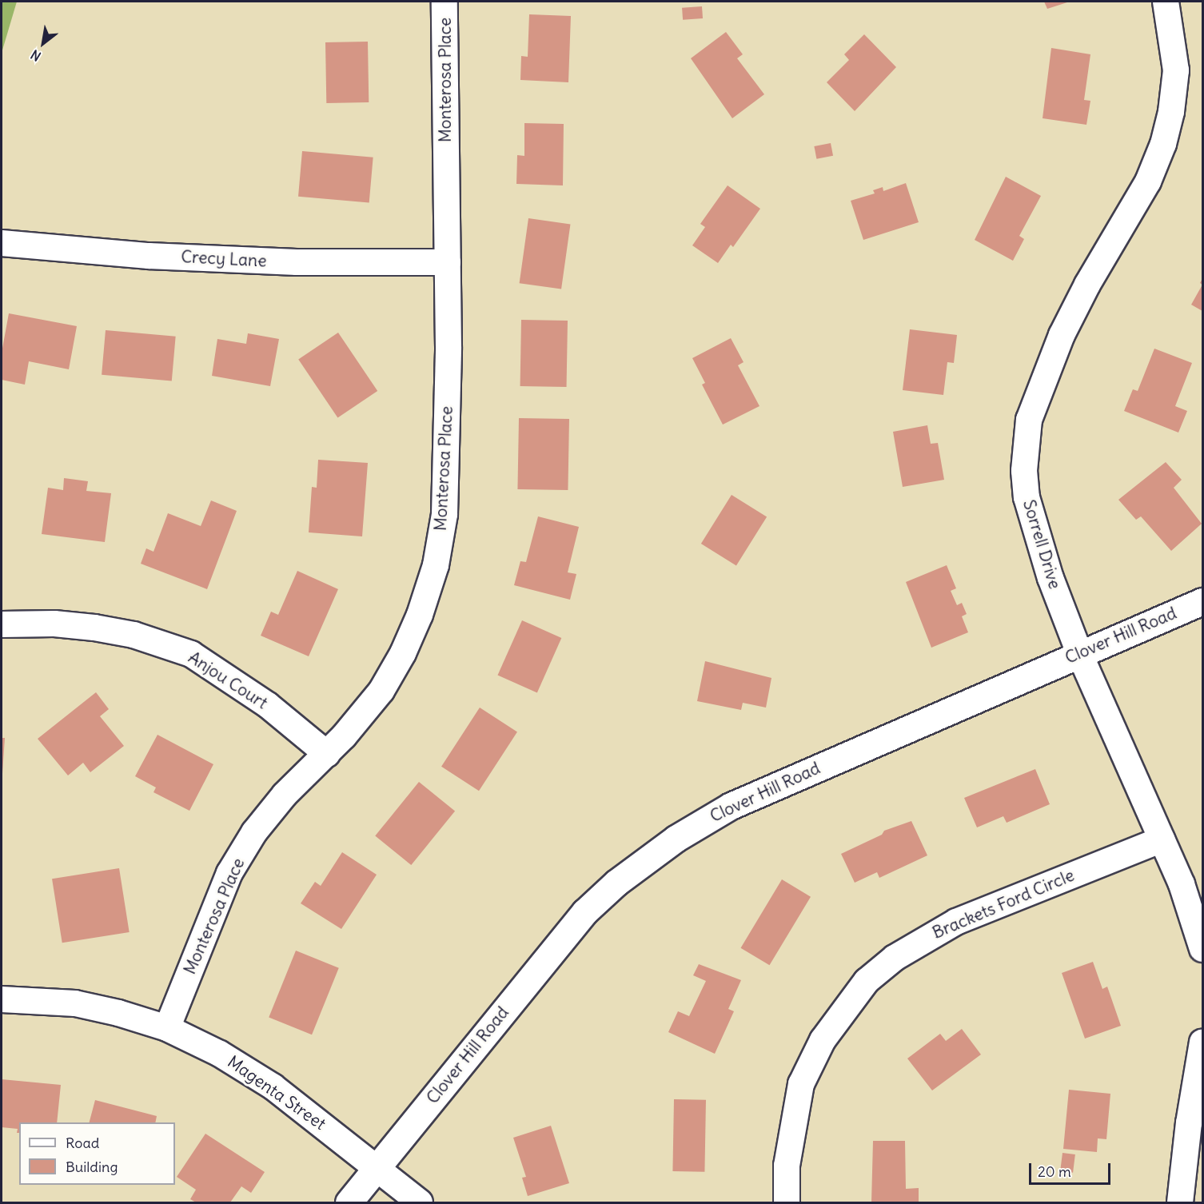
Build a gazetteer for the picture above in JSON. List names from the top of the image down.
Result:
{
  "streets": {
    "street": [
      "Monterosa Place",
      "Crecy Lane",
      "Sorrell Drive",
      "Clover Hill Road",
      "Anjou Court",
      "Brackets Ford Circle",
      "Magenta Street"
    ]
  },
  "crossings": [
    ["Monterosa Place", "Crecy Lane"],
    ["Monterosa Place", "Anjou Court"],
    ["Monterosa Place", "Magenta Street"],
    ["Sorrell Drive", "Clover Hill Road"],
    ["Sorrell Drive", "Brackets Ford Circle"],
    ["Clover Hill Road", "Magenta Street"]
  ],
  "legend": ["Road", "Building"],
  "scale_bar": "20 m",
  "north": "bottom left"
}
